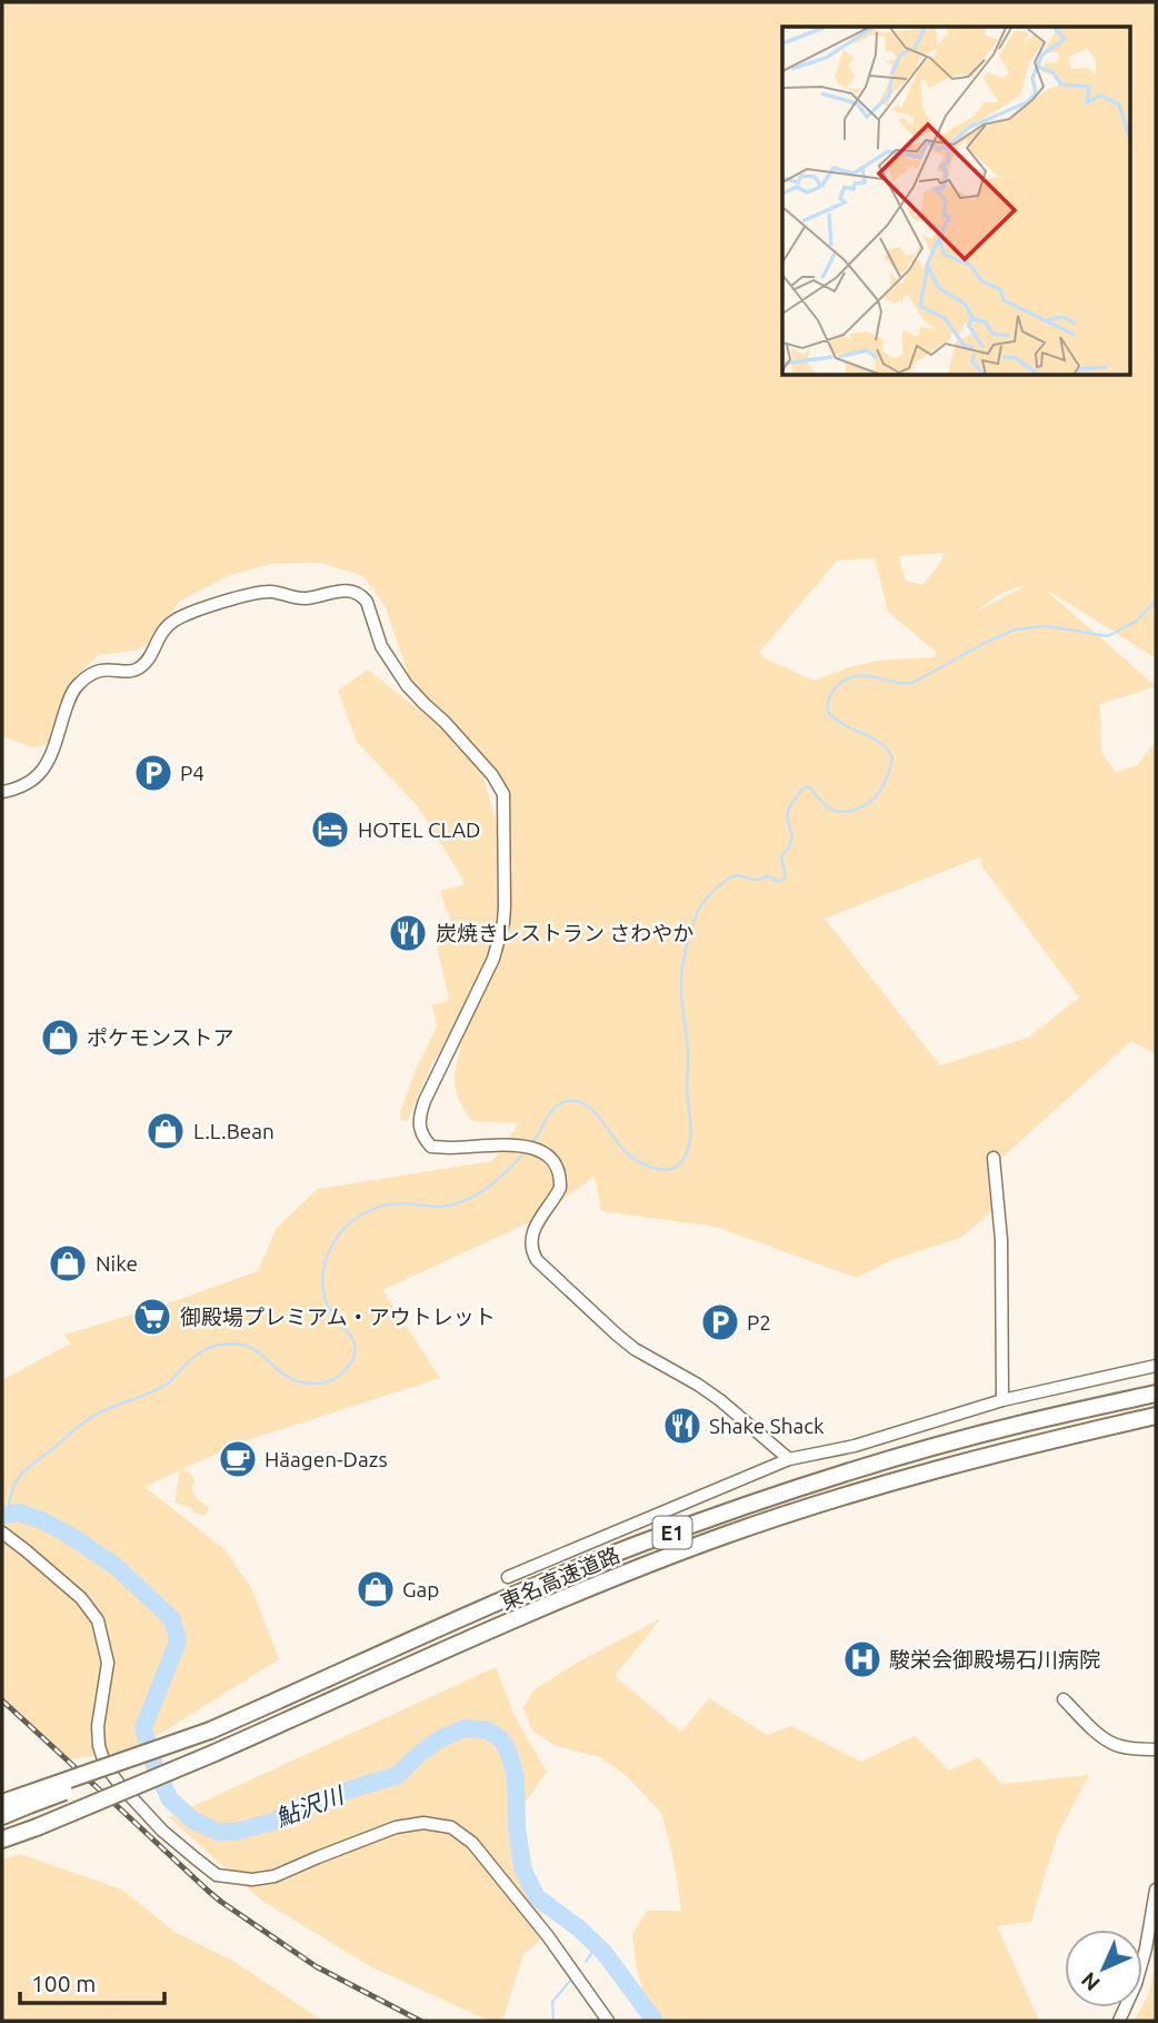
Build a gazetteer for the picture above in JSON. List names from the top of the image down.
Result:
{
  "streets": {
    "highway": ["E1", "東名高速道路"]
  },
  "water": ["鮎沢川"],
  "places": {
    "parking": ["P4", "P2"],
    "hotel": ["HOTEL CLAD"],
    "restaurant": ["炭焼きレストラン さわやか", "Shake Shack"],
    "shop": [
      "ポケモンストア",
      "L.L.Bean",
      "Nike",
      "Gap"
    ],
    "supermarket": ["御殿場プレミアム・アウトレット"],
    "cafe": ["Häagen-Dazs"],
    "hospital": ["駿栄会御殿場石川病院"]
  },
  "scale_bar": "100 m",
  "north": "bottom left"
}
